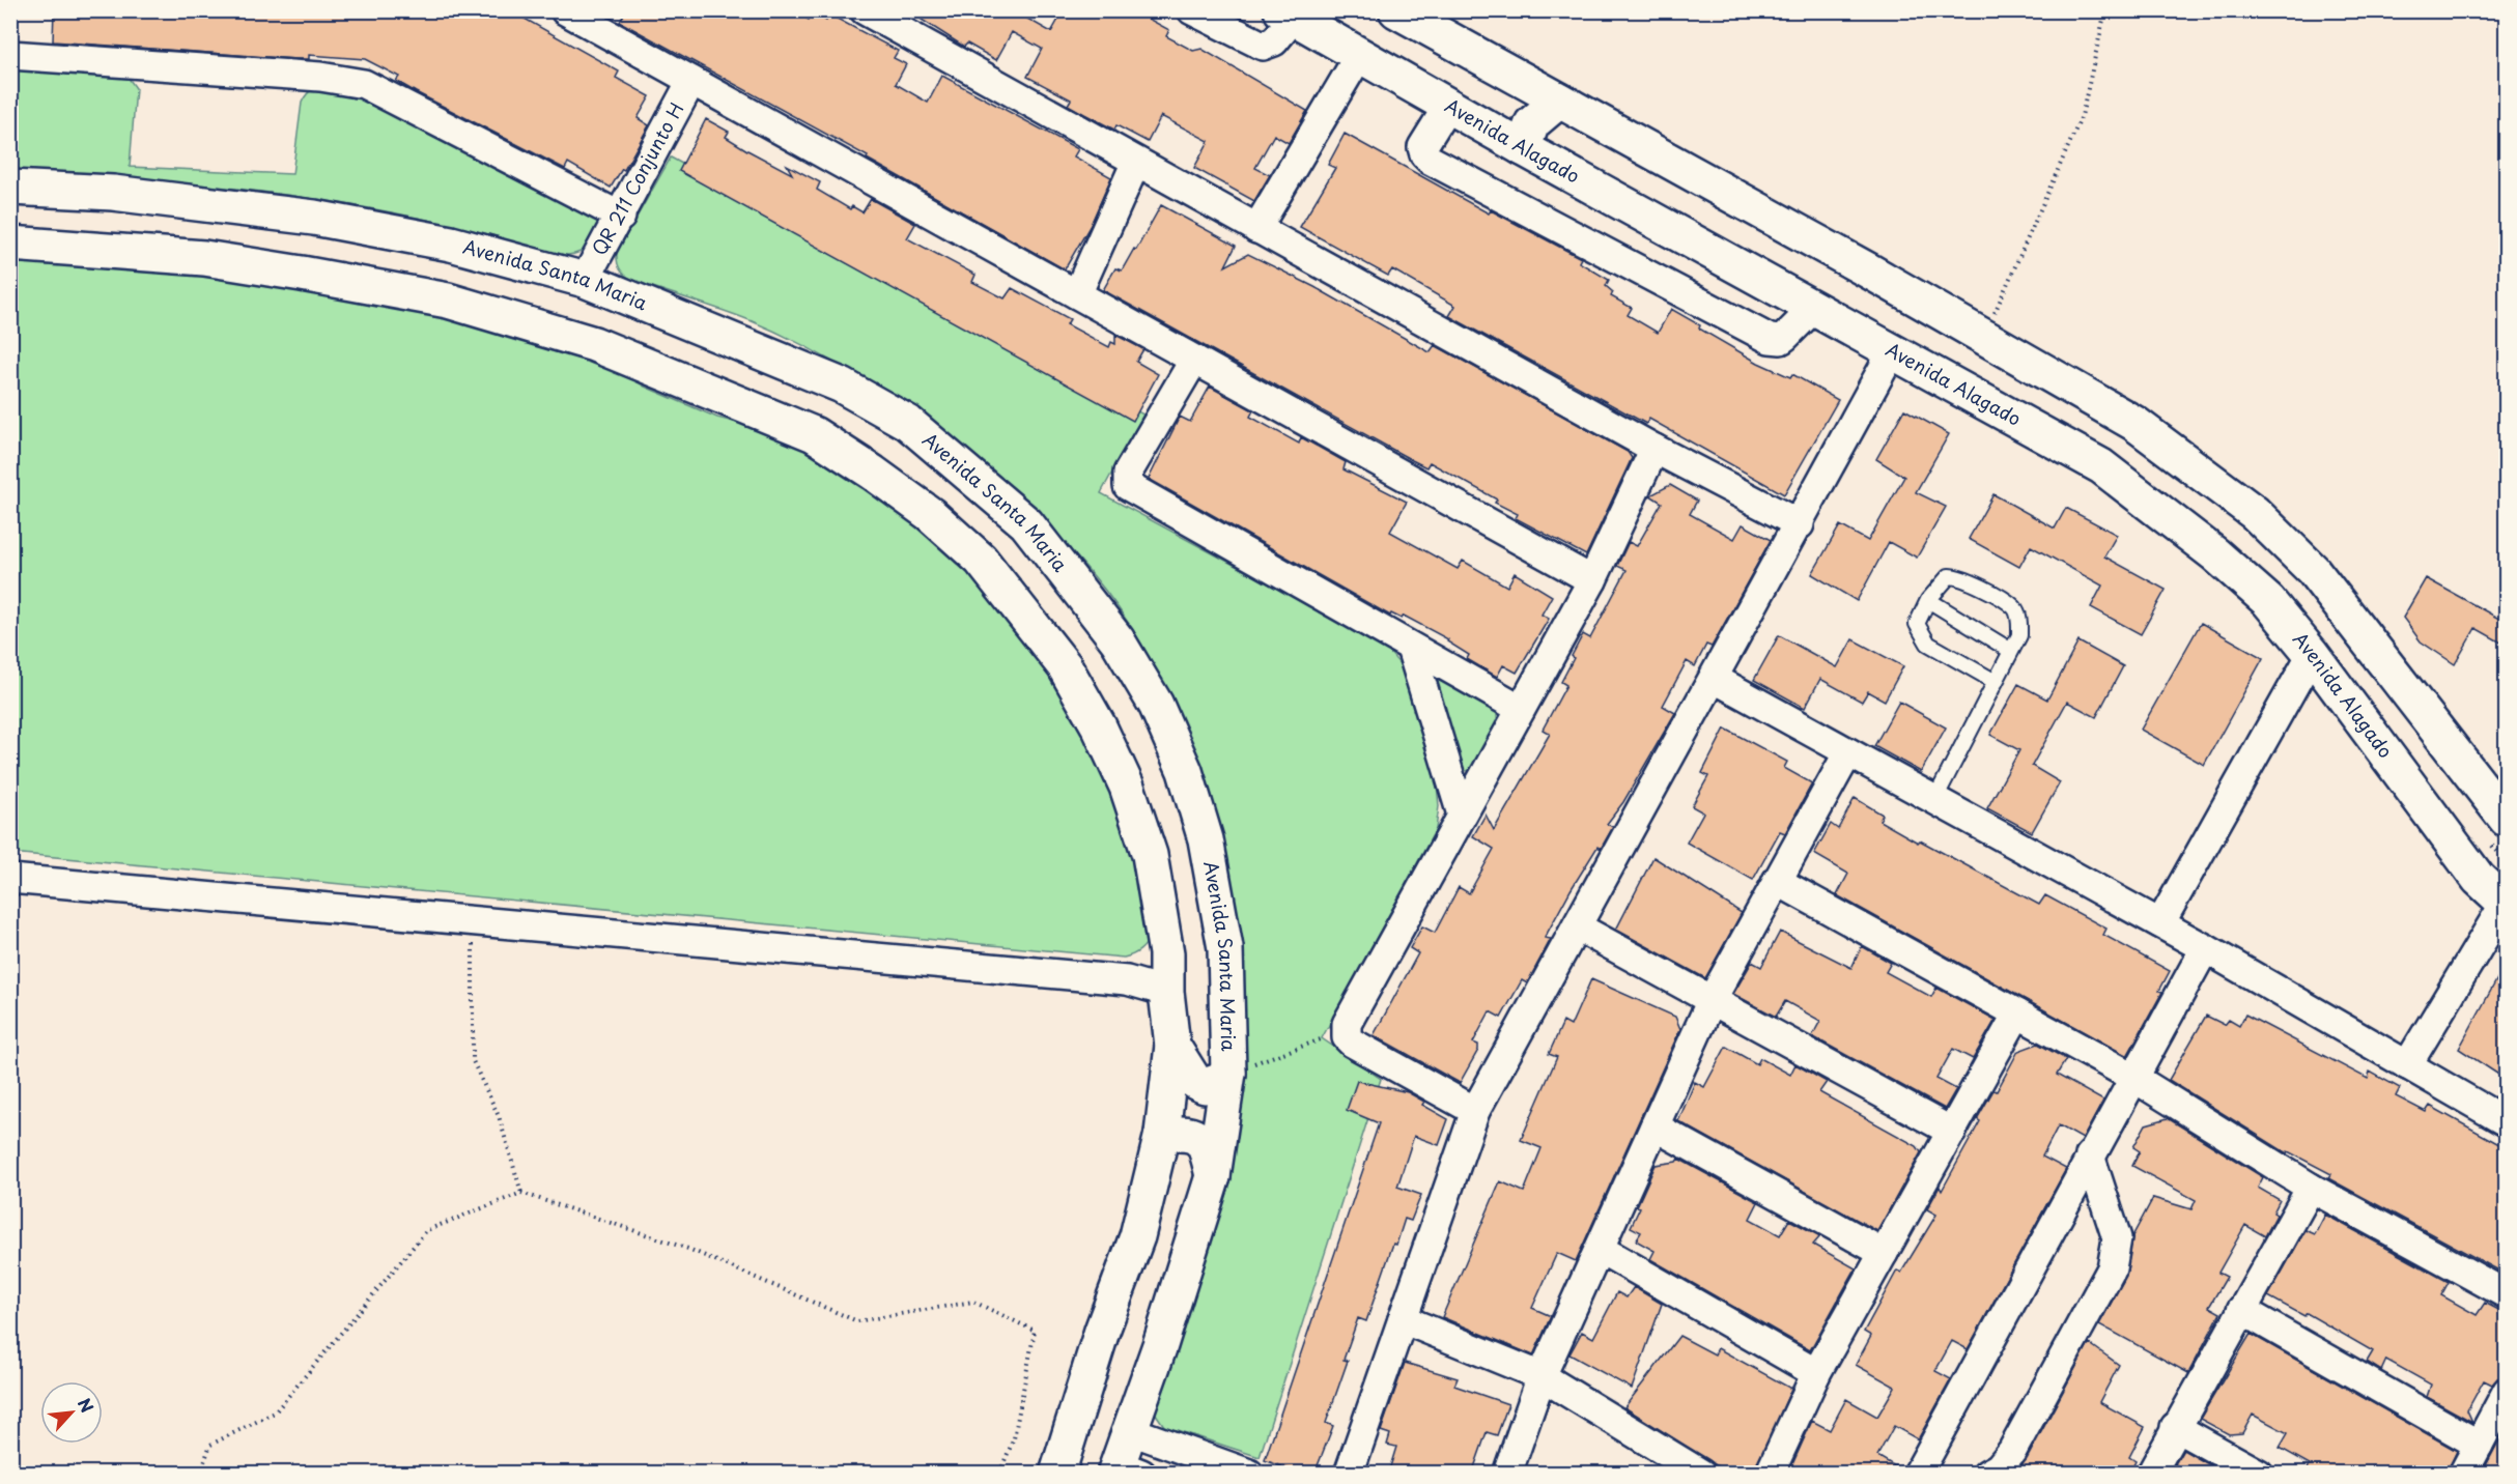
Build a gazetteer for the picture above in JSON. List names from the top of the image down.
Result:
{
  "streets": {
    "main road": ["Avenida Alagado", "Avenida Santa Maria"],
    "street": ["QR 211 Conjunto H"]
  },
  "crossings": [
    ["QR 211 Conjunto H", "Avenida Santa Maria"]
  ],
  "north": "top right"
}
